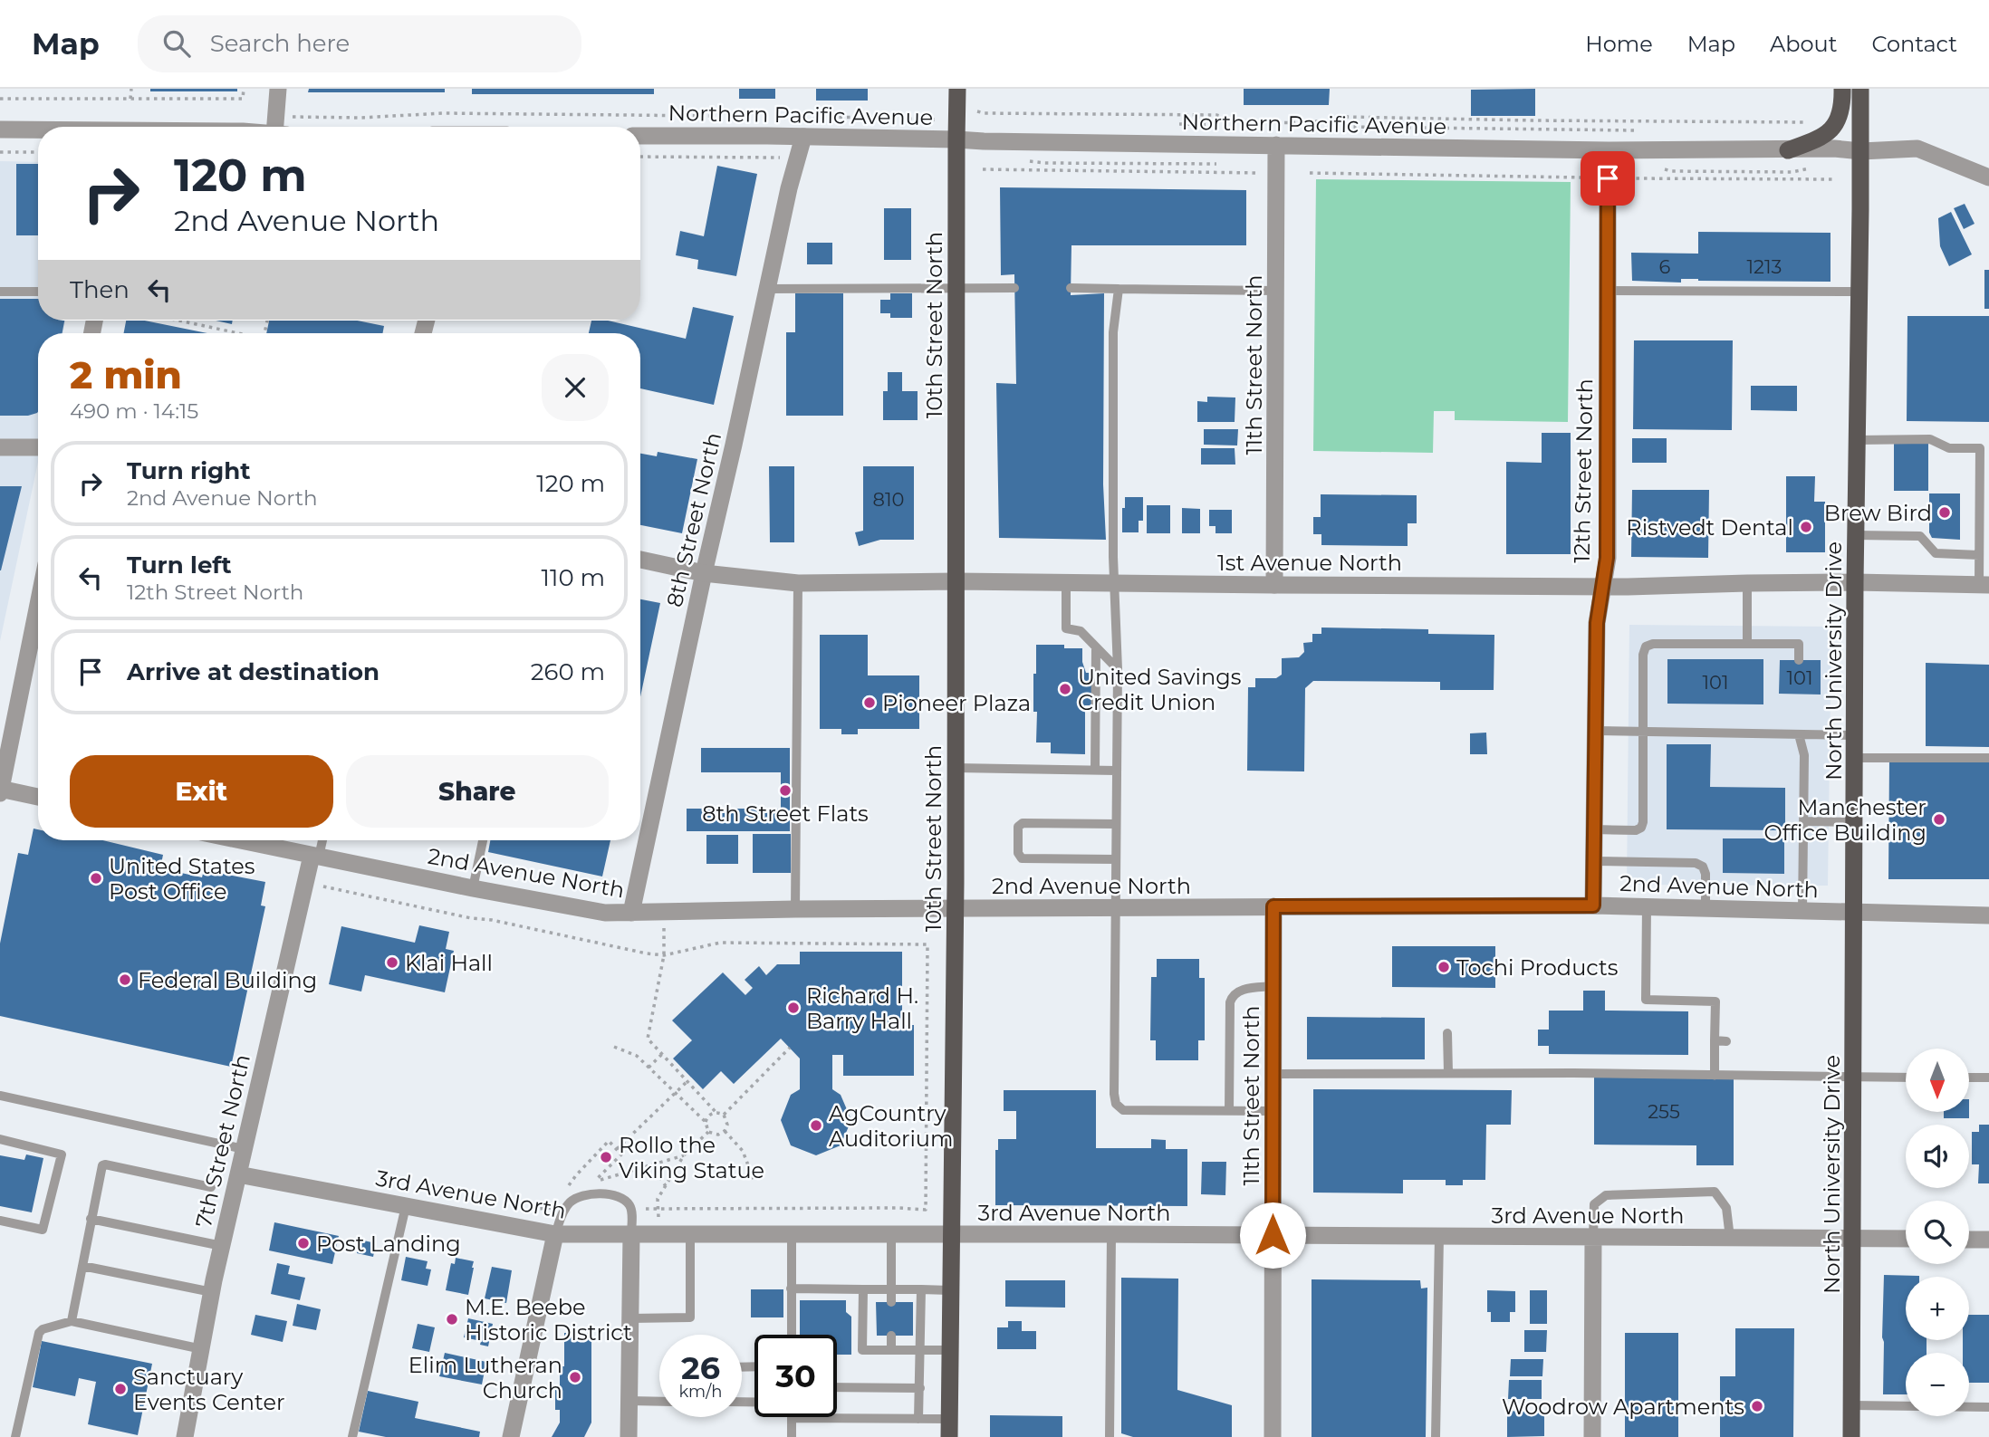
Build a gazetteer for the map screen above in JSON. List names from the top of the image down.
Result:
{
  "streets": {
    "main road": ["10th Street North", "North University Drive"],
    "street": [
      "Northern Pacific Avenue",
      "11th Street North",
      "12th Street North",
      "8th Street North",
      "1st Avenue North",
      "2nd Avenue North",
      "7th Street North",
      "3rd Avenue North"
    ]
  },
  "crossings": [
    ["Northern Pacific Avenue", "10th Street North"],
    ["Northern Pacific Avenue", "11th Street North"],
    ["Northern Pacific Avenue", "12th Street North"],
    ["Northern Pacific Avenue", "8th Street North"],
    ["Northern Pacific Avenue", "North University Drive"],
    ["10th Street North", "1st Avenue North"],
    ["10th Street North", "2nd Avenue North"],
    ["10th Street North", "3rd Avenue North"],
    ["11th Street North", "1st Avenue North"],
    ["11th Street North", "2nd Avenue North"],
    ["11th Street North", "3rd Avenue North"],
    ["12th Street North", "1st Avenue North"],
    ["12th Street North", "2nd Avenue North"],
    ["8th Street North", "1st Avenue North"],
    ["8th Street North", "2nd Avenue North"],
    ["1st Avenue North", "North University Drive"],
    ["North University Drive", "2nd Avenue North"],
    ["North University Drive", "3rd Avenue North"],
    ["2nd Avenue North", "7th Street North"],
    ["7th Street North", "3rd Avenue North"]
  ],
  "places": [
    "Brew Bird",
    "Ristvedt Dental",
    "United Savings Credit Union",
    "Pioneer Plaza",
    "8th Street Flats",
    "Manchester Office Building",
    "United States Post Office",
    "Klai Hall",
    "Tochi Products",
    "Federal Building",
    "Richard H. Barry Hall",
    "AgCountry Auditorium",
    "Rollo the Viking Statue",
    "Post Landing",
    "M.E. Beebe Historic District",
    "Elim Lutheran Church",
    "Sanctuary Events Center",
    "Woodrow Apartments"
  ],
  "house_numbers": [
    "6",
    "1213",
    "810",
    "101",
    "101",
    "255"
  ],
  "north": "bottom",
  "page": {
    "header": "Map",
    "search": "Search here",
    "nav": [
      "Home",
      "Map",
      "About",
      "Contact"
    ],
    "turn": ["120 m", "2nd Avenue North"],
    "then": "Then",
    "heading": ["2 min", "490 m · 14:15"],
    "list": [
      {
        "name": "Turn right",
        "note": "2nd Avenue North",
        "value": "120 m"
      },
      {
        "name": "Turn left",
        "note": "12th Street North",
        "value": "110 m"
      },
      {
        "name": "Arrive at destination",
        "value": "260 m"
      }
    ],
    "buttons": ["Exit", "Share"],
    "map_buttons": ["+", "−"],
    "speed": "26 km/h",
    "limit": "30"
  }
}
